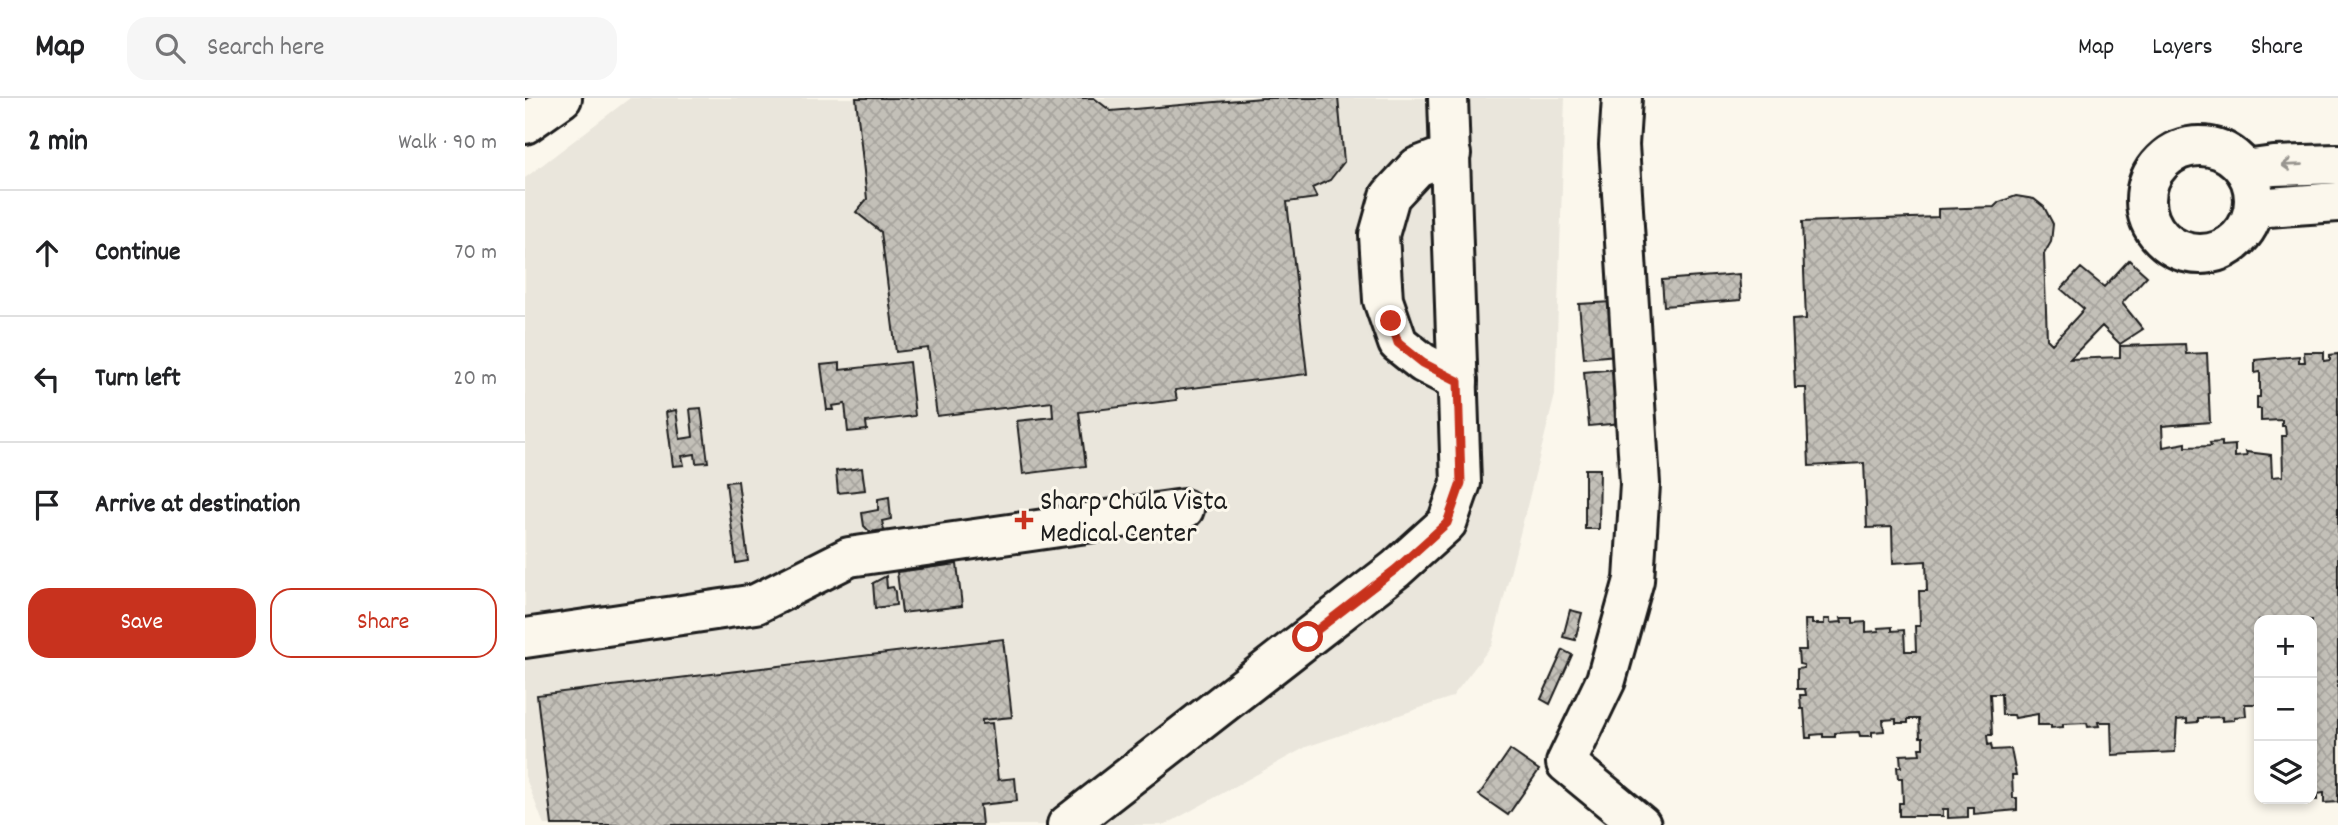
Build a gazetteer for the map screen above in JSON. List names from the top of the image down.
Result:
{
  "places": {
    "health": ["Sharp Chula Vista Medical Center"]
  },
  "page": {
    "header": "Map",
    "search": "Search here",
    "nav": ["Map", "Layers", "Share"],
    "heading": ["2 min", "Walk · 90 m"],
    "list": [
      ["Continue", "70 m"],
      ["Turn left", "20 m"],
      "Arrive at destination"
    ],
    "buttons": ["Save", "Share"],
    "map_buttons": ["+", "−"]
  }
}
